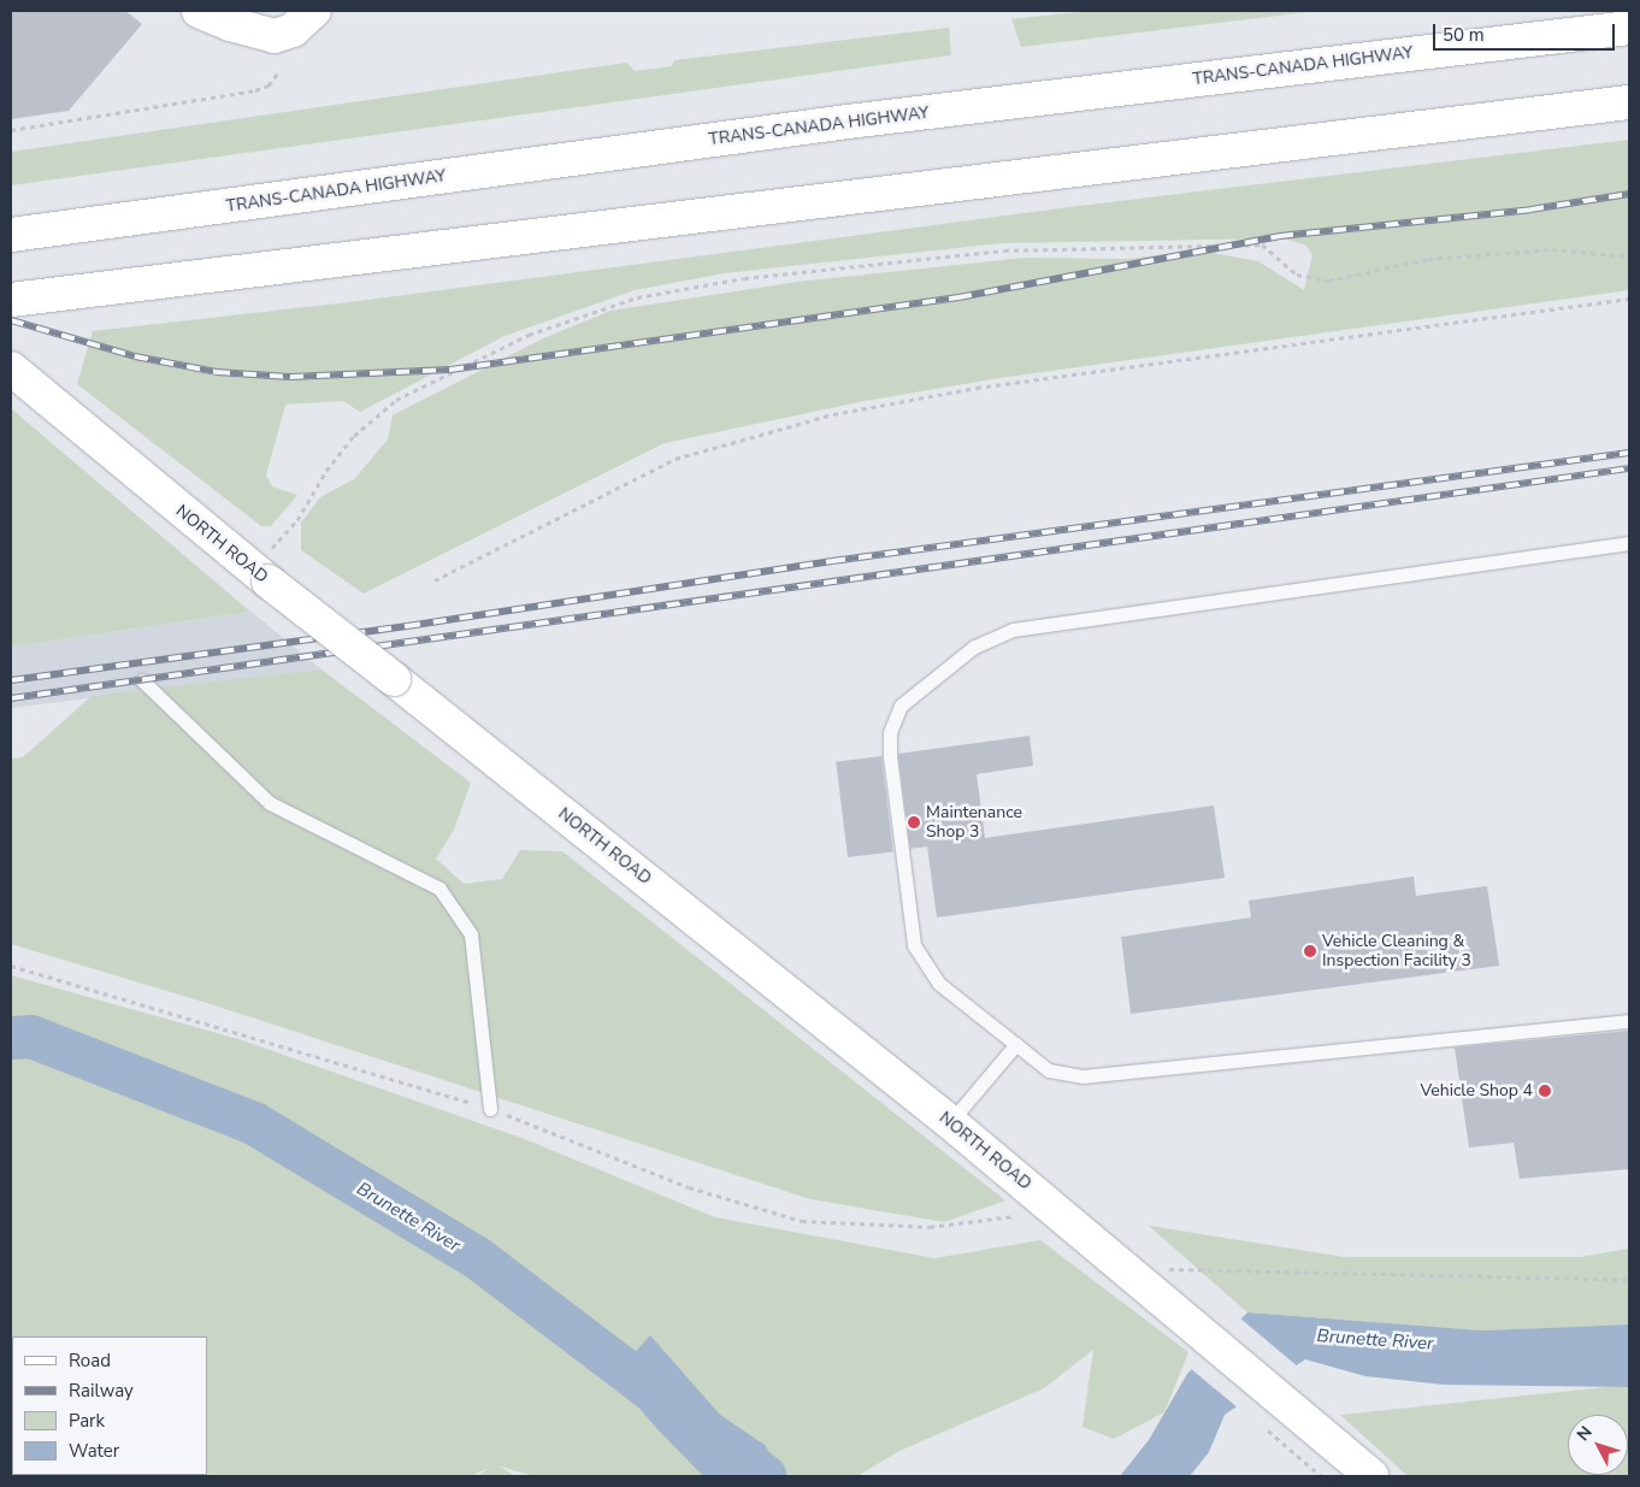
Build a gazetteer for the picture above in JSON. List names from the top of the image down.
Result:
{
  "streets": {
    "main road": ["TRANS-CANADA HIGHWAY", "NORTH ROAD"]
  },
  "water": ["Brunette River"],
  "places": ["Maintenance Shop 3", "Vehicle Cleaning & Inspection Facility 3", "Vehicle Shop 4"],
  "legend": [
    "Road",
    "Railway",
    "Park",
    "Water"
  ],
  "scale_bar": "50 m",
  "north": "top left"
}
